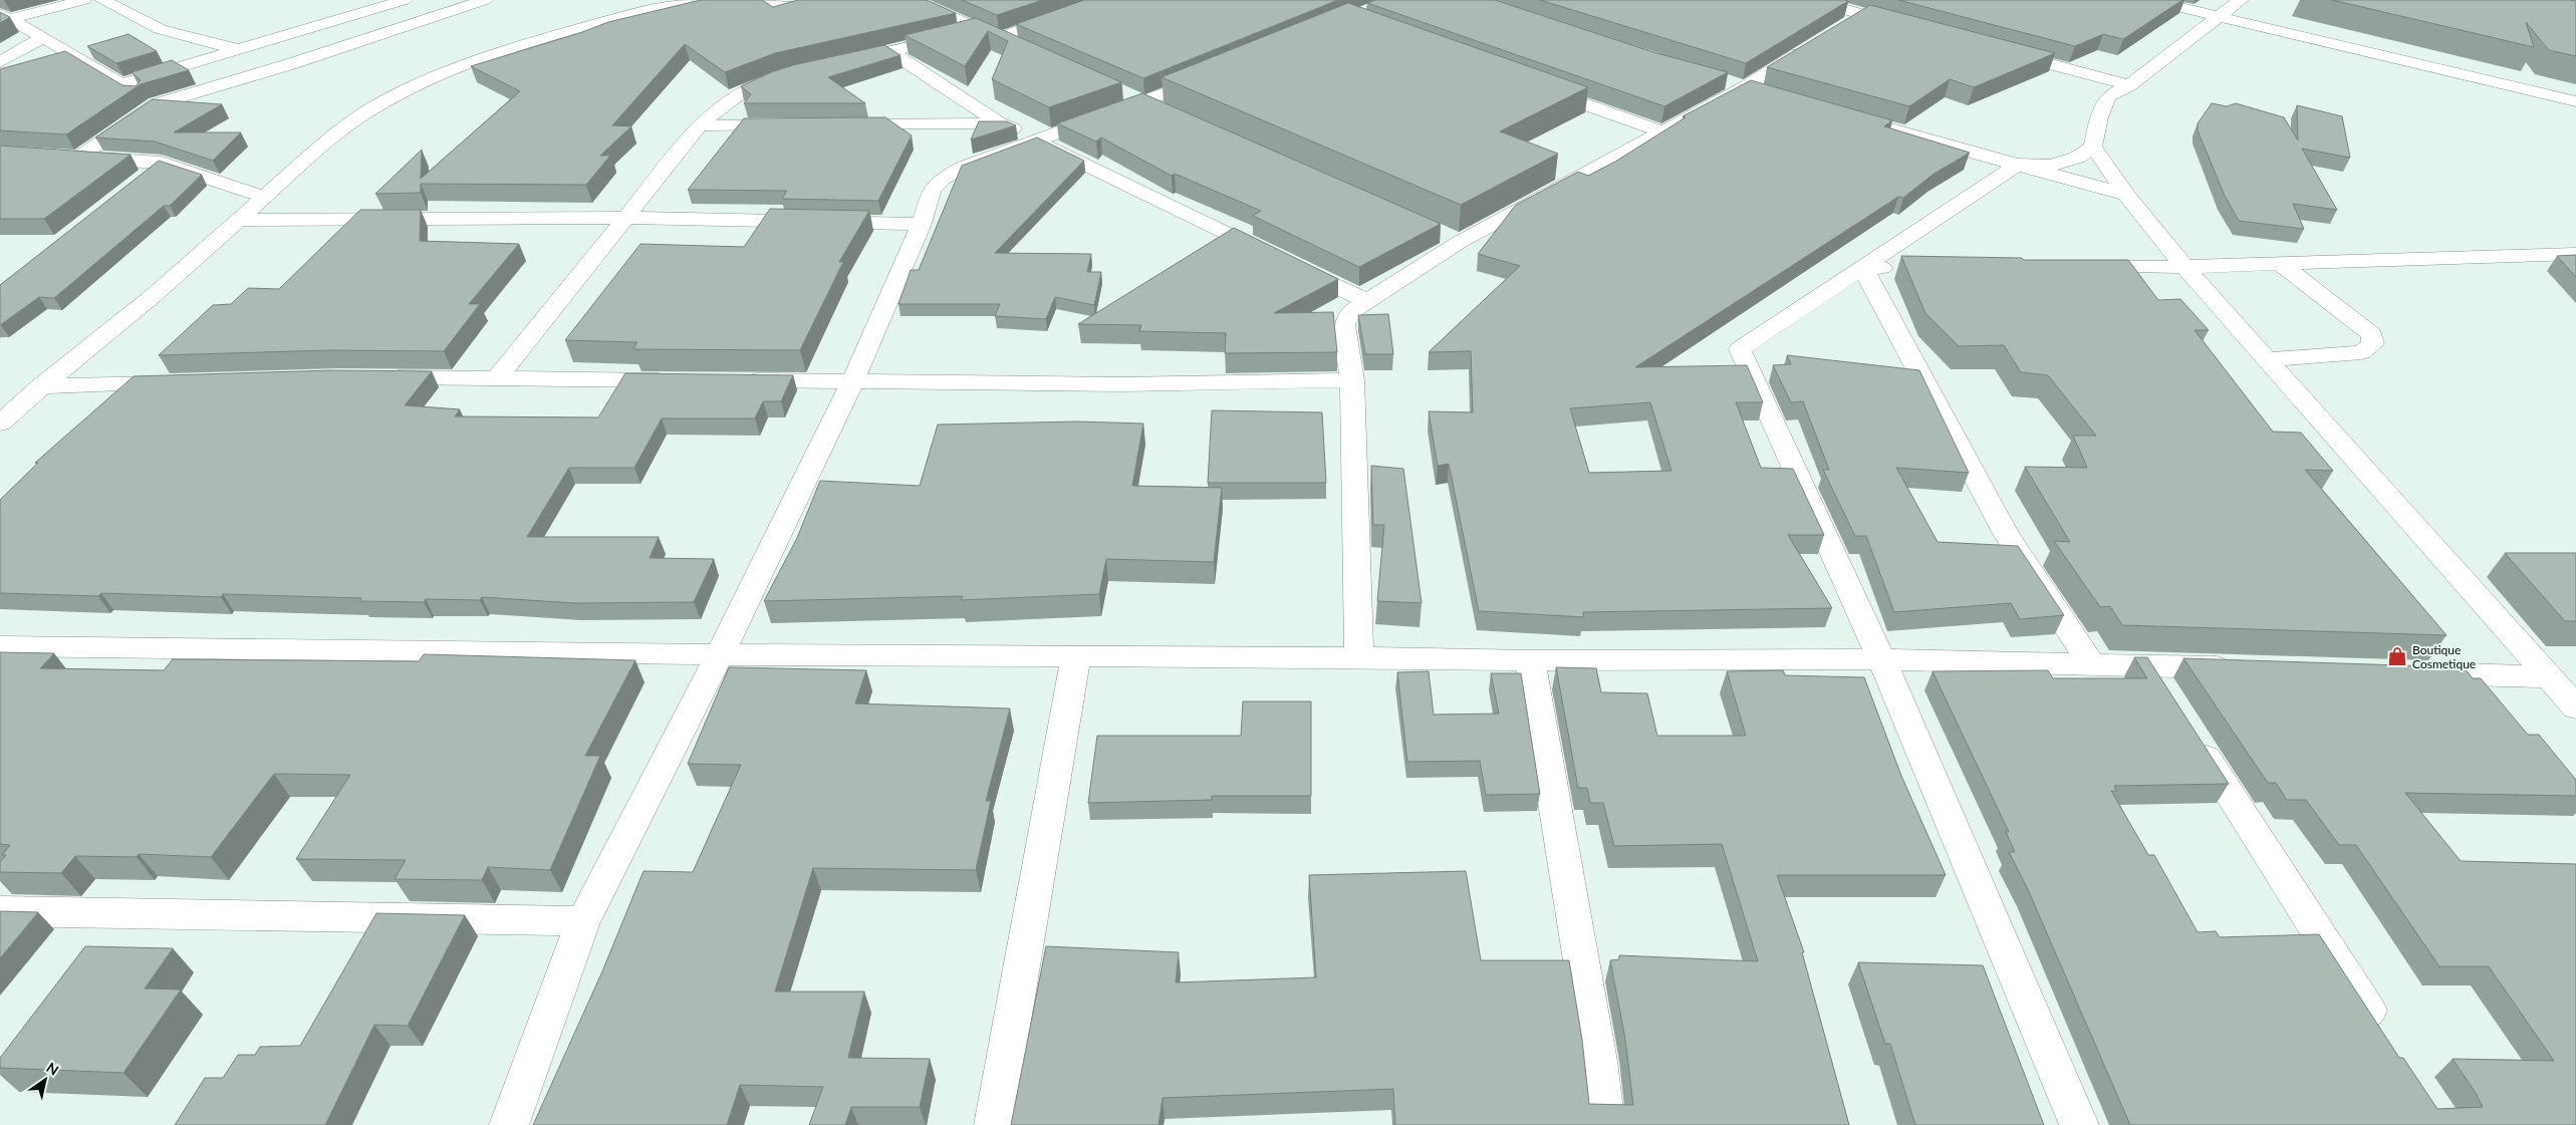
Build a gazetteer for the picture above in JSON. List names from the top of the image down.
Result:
{
  "places": {
    "shop": ["Boutique Cosmetique"]
  },
  "north": "top right"
}
